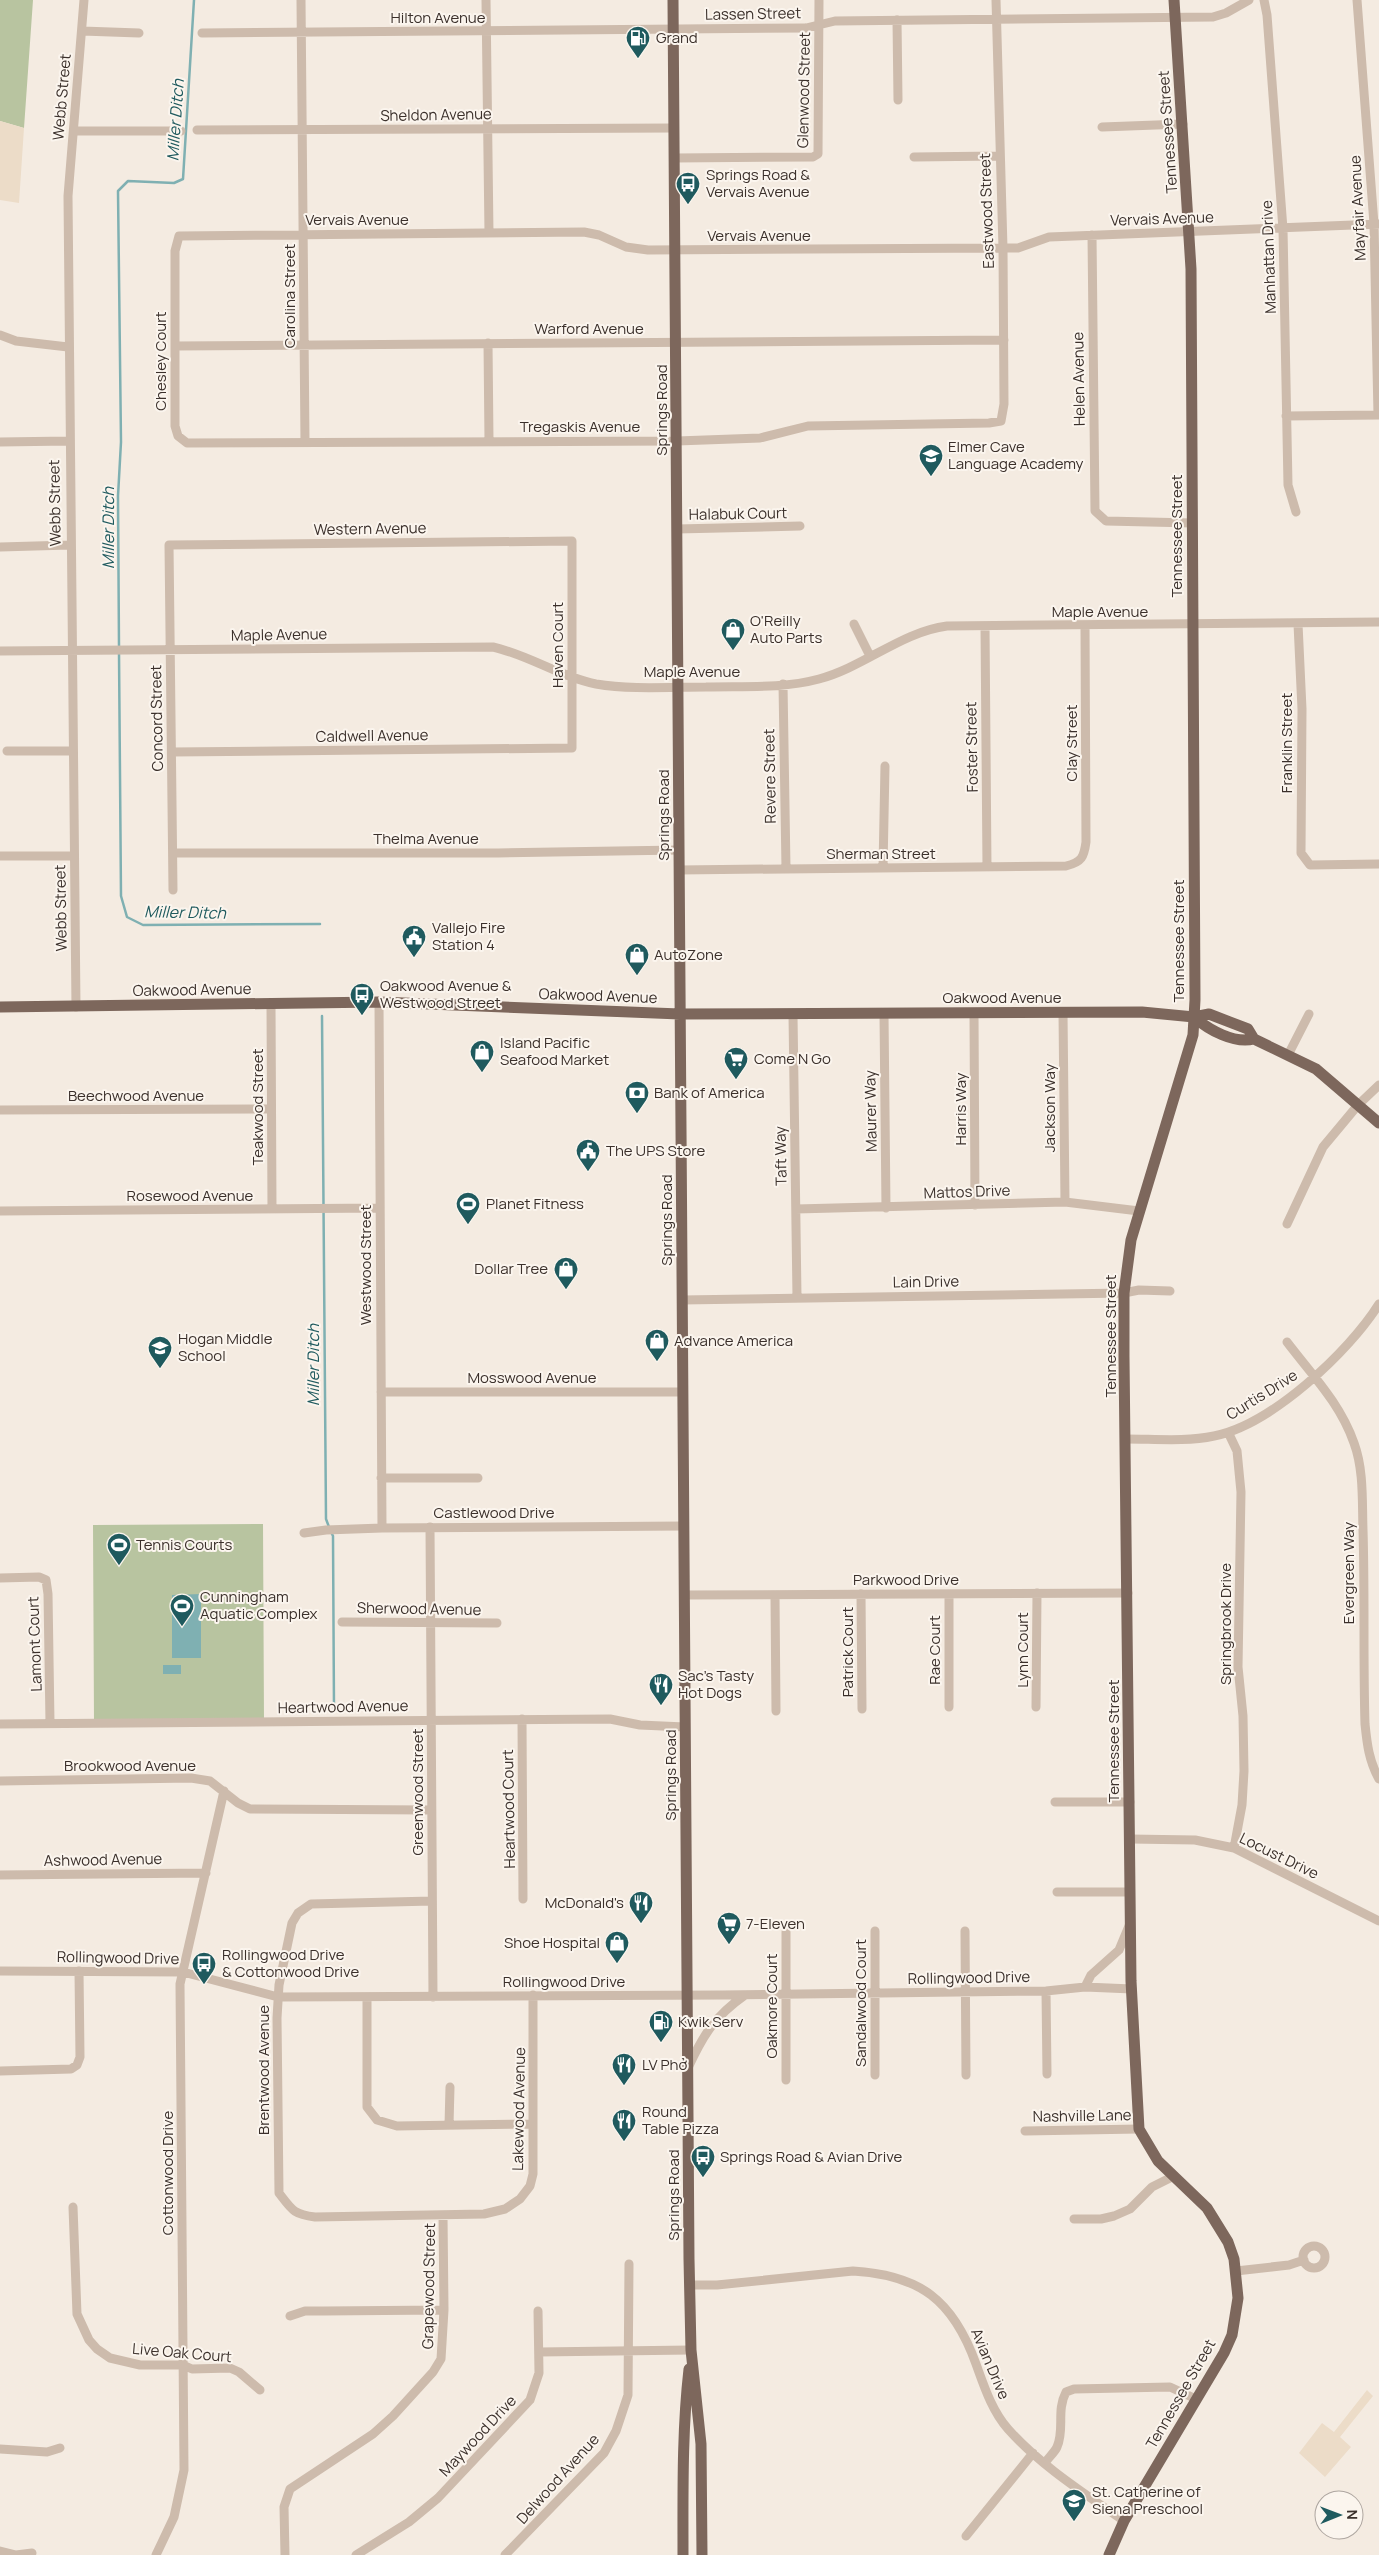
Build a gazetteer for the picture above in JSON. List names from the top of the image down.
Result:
{
  "streets": {
    "main road": ["Tennessee Street", "Springs Road", "Oakwood Avenue"],
    "street": [
      "Lassen Street",
      "Hilton Avenue",
      "Glenwood Street",
      "Webb Street",
      "Sheldon Avenue",
      "Mayfair Avenue",
      "Eastwood Street",
      "Vervais Avenue",
      "Manhattan Drive",
      "Carolina Street",
      "Warford Avenue",
      "Chesley Court",
      "Helen Avenue",
      "Tregaskis Avenue",
      "Halabuk Court",
      "Western Avenue",
      "Maple Avenue",
      "Haven Court",
      "Concord Street",
      "Caldwell Avenue",
      "Clay Street",
      "Franklin Street",
      "Foster Street",
      "Revere Street",
      "Thelma Avenue",
      "Sherman Street",
      "Beechwood Avenue",
      "Teakwood Street",
      "Jackson Way",
      "Harris Way",
      "Maurer Way",
      "Taft Way",
      "Mattos Drive",
      "Rosewood Avenue",
      "Westwood Street",
      "Lain Drive",
      "Mosswood Avenue",
      "Curtis Drive",
      "Castlewood Drive",
      "Evergreen Way",
      "Parkwood Drive",
      "Sherwood Avenue",
      "Springbrook Drive",
      "Lamont Court",
      "Rae Court",
      "Lynn Court",
      "Patrick Court",
      "Heartwood Avenue",
      "Brookwood Avenue",
      "Greenwood Street",
      "Heartwood Court",
      "Locust Drive",
      "Ashwood Avenue",
      "Rollingwood Drive",
      "Sandalwood Court",
      "Oakmore Court",
      "Brentwood Avenue",
      "Lakewood Avenue",
      "Nashville Lane",
      "Cottonwood Drive",
      "Grapewood Street",
      "Live Oak Court",
      "Avian Drive",
      "Maywood Drive",
      "Delwood Avenue"
    ]
  },
  "crossings": [
    ["Lassen Street", "Hilton Avenue"],
    ["Lassen Street", "Glenwood Street"],
    ["Lassen Street", "Tennessee Street"],
    ["Lassen Street", "Eastwood Street"],
    ["Lassen Street", "Springs Road"],
    ["Hilton Avenue", "Carolina Street"],
    ["Hilton Avenue", "Springs Road"],
    ["Glenwood Street", "Springs Road"],
    ["Webb Street", "Maple Avenue"],
    ["Webb Street", "Oakwood Avenue"],
    ["Sheldon Avenue", "Carolina Street"],
    ["Sheldon Avenue", "Springs Road"],
    ["Tennessee Street", "Vervais Avenue"],
    ["Tennessee Street", "Helen Avenue"],
    ["Tennessee Street", "Maple Avenue"],
    ["Tennessee Street", "Oakwood Avenue"],
    ["Tennessee Street", "Mattos Drive"],
    ["Tennessee Street", "Lain Drive"],
    ["Tennessee Street", "Curtis Drive"],
    ["Tennessee Street", "Parkwood Drive"],
    ["Tennessee Street", "Locust Drive"],
    ["Tennessee Street", "Rollingwood Drive"],
    ["Tennessee Street", "Nashville Lane"],
    ["Tennessee Street", "Avian Drive"],
    ["Mayfair Avenue", "Vervais Avenue"],
    ["Eastwood Street", "Vervais Avenue"],
    ["Eastwood Street", "Warford Avenue"],
    ["Eastwood Street", "Tregaskis Avenue"],
    ["Vervais Avenue", "Manhattan Drive"],
    ["Vervais Avenue", "Carolina Street"],
    ["Vervais Avenue", "Chesley Court"],
    ["Vervais Avenue", "Helen Avenue"],
    ["Vervais Avenue", "Springs Road"],
    ["Carolina Street", "Warford Avenue"],
    ["Carolina Street", "Tregaskis Avenue"],
    ["Warford Avenue", "Chesley Court"],
    ["Warford Avenue", "Springs Road"],
    ["Chesley Court", "Tregaskis Avenue"],
    ["Springs Road", "Tregaskis Avenue"],
    ["Springs Road", "Halabuk Court"],
    ["Springs Road", "Maple Avenue"],
    ["Springs Road", "Thelma Avenue"],
    ["Springs Road", "Sherman Street"],
    ["Springs Road", "Oakwood Avenue"],
    ["Springs Road", "Lain Drive"],
    ["Springs Road", "Mosswood Avenue"],
    ["Springs Road", "Castlewood Drive"],
    ["Springs Road", "Parkwood Drive"],
    ["Springs Road", "Heartwood Avenue"],
    ["Springs Road", "Rollingwood Drive"],
    ["Springs Road", "Avian Drive"],
    ["Western Avenue", "Haven Court"],
    ["Western Avenue", "Concord Street"],
    ["Maple Avenue", "Haven Court"],
    ["Maple Avenue", "Concord Street"],
    ["Maple Avenue", "Clay Street"],
    ["Maple Avenue", "Franklin Street"],
    ["Maple Avenue", "Foster Street"],
    ["Maple Avenue", "Revere Street"],
    ["Haven Court", "Caldwell Avenue"],
    ["Concord Street", "Caldwell Avenue"],
    ["Concord Street", "Thelma Avenue"],
    ["Clay Street", "Sherman Street"],
    ["Foster Street", "Sherman Street"],
    ["Revere Street", "Sherman Street"],
    ["Oakwood Avenue", "Teakwood Street"],
    ["Oakwood Avenue", "Jackson Way"],
    ["Oakwood Avenue", "Harris Way"],
    ["Oakwood Avenue", "Maurer Way"],
    ["Oakwood Avenue", "Taft Way"],
    ["Oakwood Avenue", "Westwood Street"],
    ["Beechwood Avenue", "Teakwood Street"],
    ["Teakwood Street", "Rosewood Avenue"],
    ["Jackson Way", "Mattos Drive"],
    ["Harris Way", "Mattos Drive"],
    ["Maurer Way", "Mattos Drive"],
    ["Taft Way", "Mattos Drive"],
    ["Taft Way", "Lain Drive"],
    ["Rosewood Avenue", "Westwood Street"],
    ["Westwood Street", "Mosswood Avenue"],
    ["Westwood Street", "Castlewood Drive"],
    ["Curtis Drive", "Evergreen Way"],
    ["Curtis Drive", "Springbrook Drive"],
    ["Castlewood Drive", "Greenwood Street"],
    ["Parkwood Drive", "Rae Court"],
    ["Parkwood Drive", "Lynn Court"],
    ["Parkwood Drive", "Patrick Court"],
    ["Sherwood Avenue", "Greenwood Street"],
    ["Springbrook Drive", "Locust Drive"],
    ["Lamont Court", "Heartwood Avenue"],
    ["Heartwood Avenue", "Greenwood Street"],
    ["Heartwood Avenue", "Heartwood Court"],
    ["Brookwood Avenue", "Greenwood Street"],
    ["Brookwood Avenue", "Cottonwood Drive"],
    ["Greenwood Street", "Rollingwood Drive"],
    ["Greenwood Street", "Brentwood Avenue"],
    ["Ashwood Avenue", "Cottonwood Drive"],
    ["Rollingwood Drive", "Sandalwood Court"],
    ["Rollingwood Drive", "Oakmore Court"],
    ["Rollingwood Drive", "Brentwood Avenue"],
    ["Rollingwood Drive", "Lakewood Avenue"],
    ["Rollingwood Drive", "Cottonwood Drive"],
    ["Brentwood Avenue", "Lakewood Avenue"],
    ["Brentwood Avenue", "Grapewood Street"],
    ["Lakewood Avenue", "Grapewood Street"],
    ["Cottonwood Drive", "Live Oak Court"]
  ],
  "water": ["Miller Ditch"],
  "places": {
    "fuel station": ["Grand", "Kwik Serv"],
    "bus stop": [
      "Springs Road & Vervais Avenue",
      "Oakwood Avenue & Westwood Street",
      "Rollingwood Drive & Cottonwood Drive",
      "Springs Road & Avian Drive"
    ],
    "school or university": ["Elmer Cave Language Academy", "Hogan Middle School", "St. Catherine of Siena Preschool"],
    "shop": [
      "O'Reilly Auto Parts",
      "AutoZone",
      "Island Pacific Seafood Market",
      "Dollar Tree",
      "Advance America",
      "Shoe Hospital"
    ],
    "public building": ["Vallejo Fire Station 4", "The UPS Store"],
    "supermarket": ["Come N Go", "7-Eleven"],
    "bank": ["Bank of America"],
    "sports": ["Planet Fitness", "Tennis Courts", "Cunningham Aquatic Complex"],
    "restaurant": [
      "Sac's Tasty Hot Dogs",
      "McDonald's",
      "LV Phở",
      "Round Table Pizza"
    ]
  },
  "north": "right"
}
